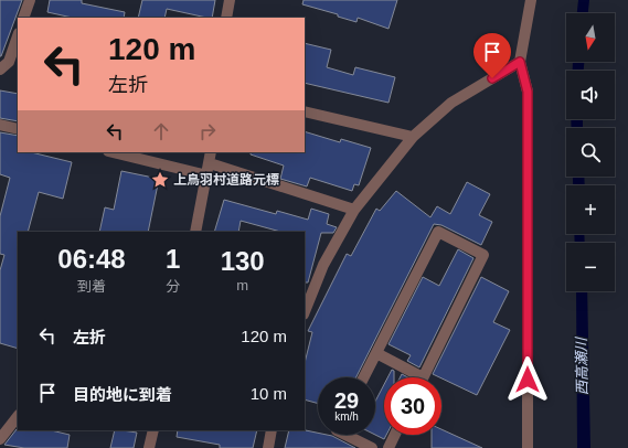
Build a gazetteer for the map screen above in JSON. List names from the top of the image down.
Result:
{
  "water": ["西高瀬川"],
  "places": {
    "place": ["上鳥羽村道路元標"]
  },
  "north": "bottom",
  "page": {
    "map_buttons": ["+", "−"],
    "turn": ["120 m", "左折"],
    "eta": [
      "06:48",
      "到着",
      "1",
      "分",
      "130",
      "m"
    ],
    "list": [
      {
        "name": "左折",
        "value": "120 m"
      },
      {
        "name": "目的地に到着",
        "value": "10 m"
      }
    ],
    "speed": "29 km/h",
    "limit": "30"
  }
}
